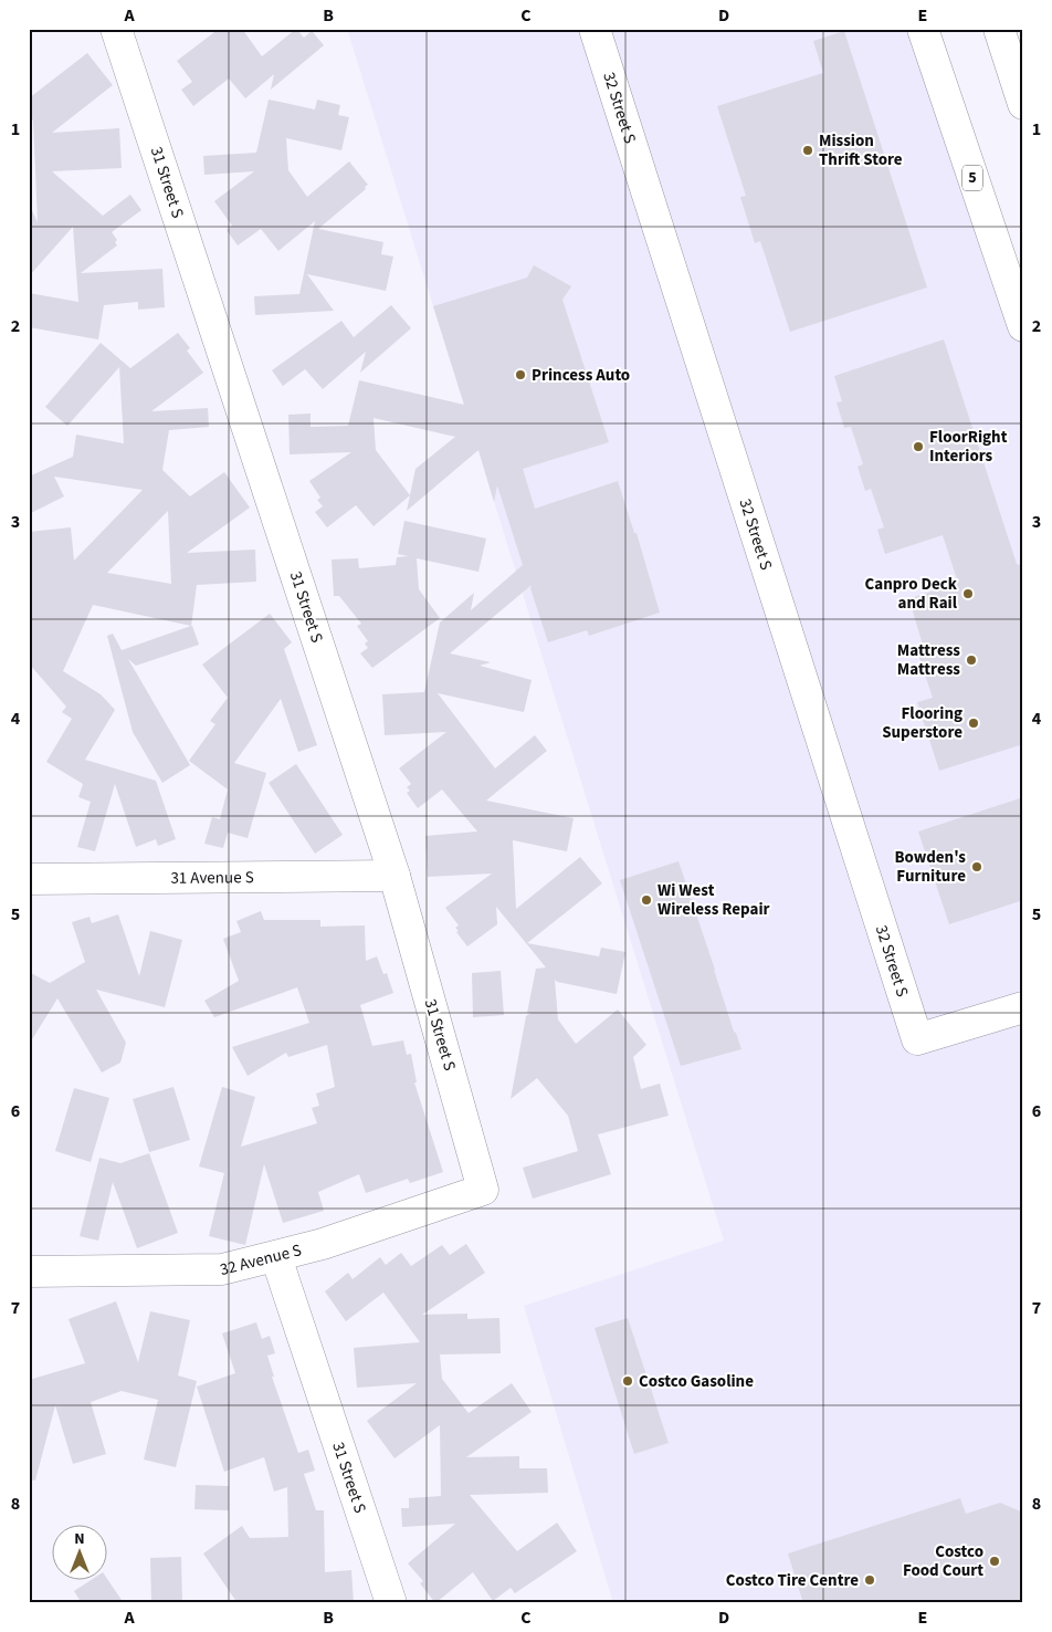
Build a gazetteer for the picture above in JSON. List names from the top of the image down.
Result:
{
  "streets": {
    "street": [
      "32 Street S",
      "5",
      "31 Street S",
      "31 Avenue S",
      "32 Avenue S"
    ]
  },
  "crossings": [
    ["31 Street S", "31 Avenue S"],
    ["31 Street S", "32 Avenue S"]
  ],
  "places": [
    "Mission Thrift Store",
    "Princess Auto",
    "FloorRight Interiors",
    "Canpro Deck and Rail",
    "Mattress Mattress",
    "Flooring Superstore",
    "Bowden's Furniture",
    "Wi West Wireless Repair",
    "Costco Gasoline",
    "Costco Food Court",
    "Costco Tire Centre"
  ],
  "north": "top",
  "grid": {
    "columns": [
      "A",
      "B",
      "C",
      "D",
      "E"
    ],
    "rows": [
      "1",
      "2",
      "3",
      "4",
      "5",
      "6",
      "7",
      "8"
    ]
  }
}
